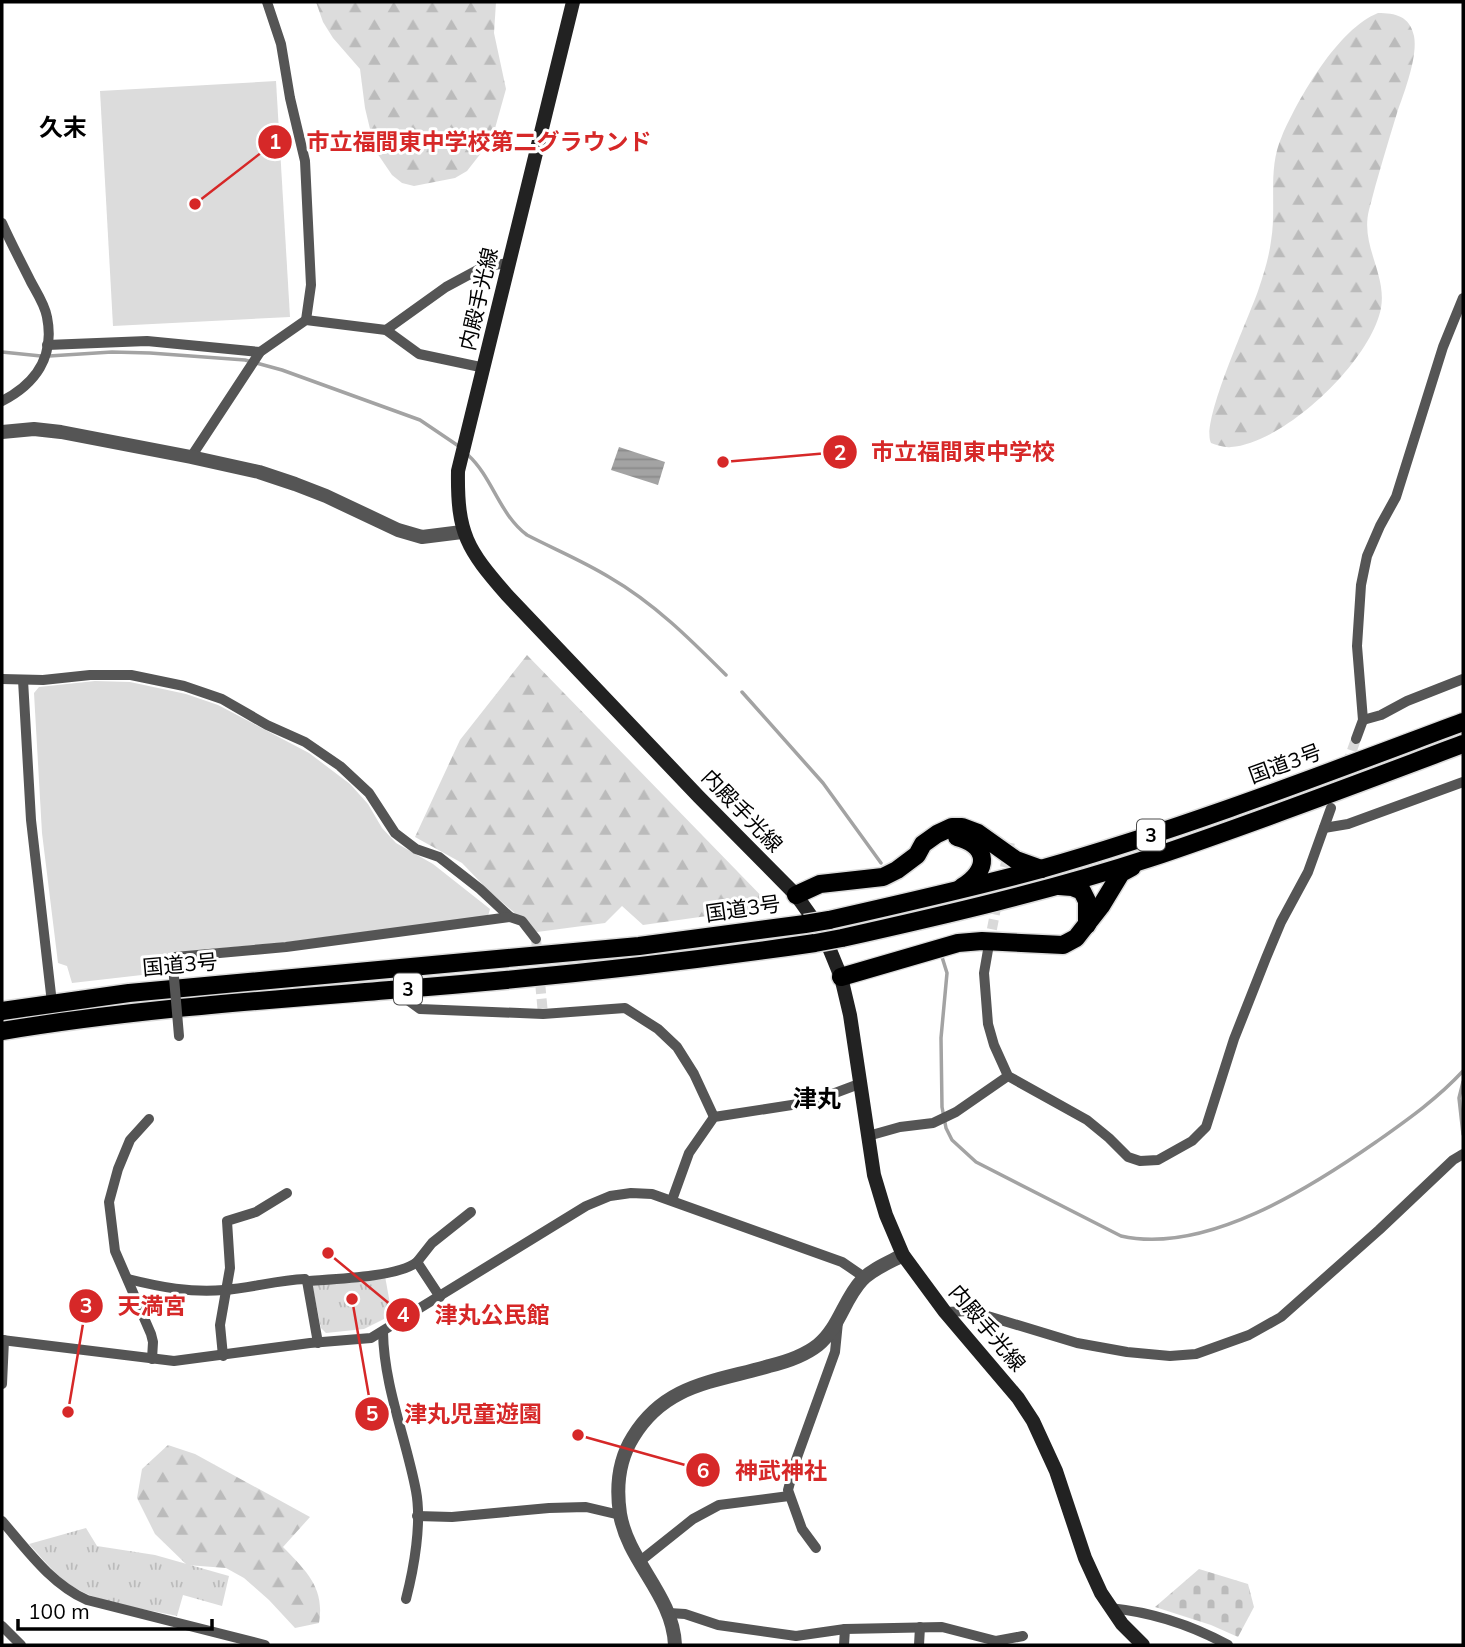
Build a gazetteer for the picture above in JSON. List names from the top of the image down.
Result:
{
  "streets": {
    "highway": ["国道3号", "3"],
    "main road": ["内殿手光線"]
  },
  "districts": ["久末", "津丸"],
  "places": [
    "市立福間東中学校第二グラウンド",
    "市立福間東中学校",
    "津丸公民館",
    "津丸児童遊園",
    "天満宮",
    "神武神社"
  ],
  "scale_bar": "100 m"
}
